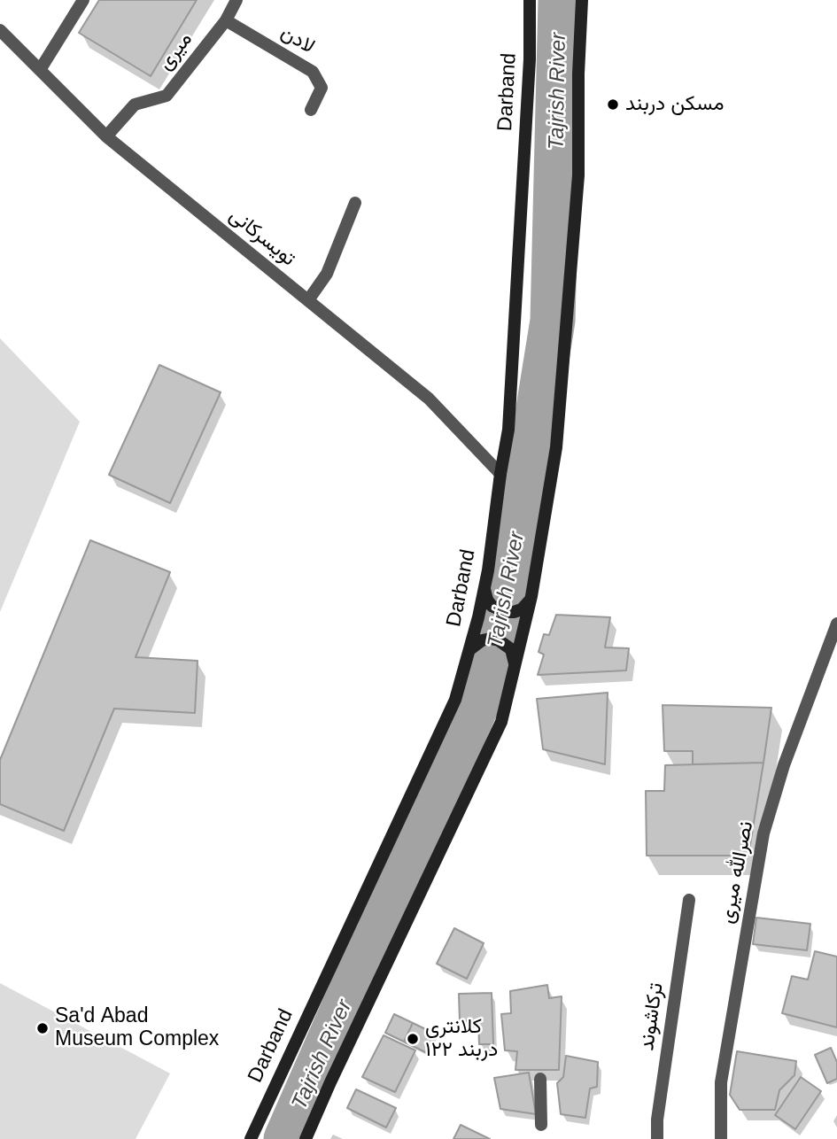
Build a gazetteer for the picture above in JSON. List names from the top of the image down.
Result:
{
  "streets": {
    "main road": ["Darband"],
    "street": [
      "لادن",
      "میری",
      "تویسرکانی",
      "نصرالله میری",
      "ترکاشوند"
    ]
  },
  "crossings": [
    ["لادن", "میری"],
    ["میری", "تویسرکانی"],
    ["Darband", "تویسرکانی"]
  ],
  "water": ["Tajrish River"],
  "places": ["مسکن دربند", "Sa'd Abad Museum Complex", "کلانتری ۱۲۲ دربند"]
}
